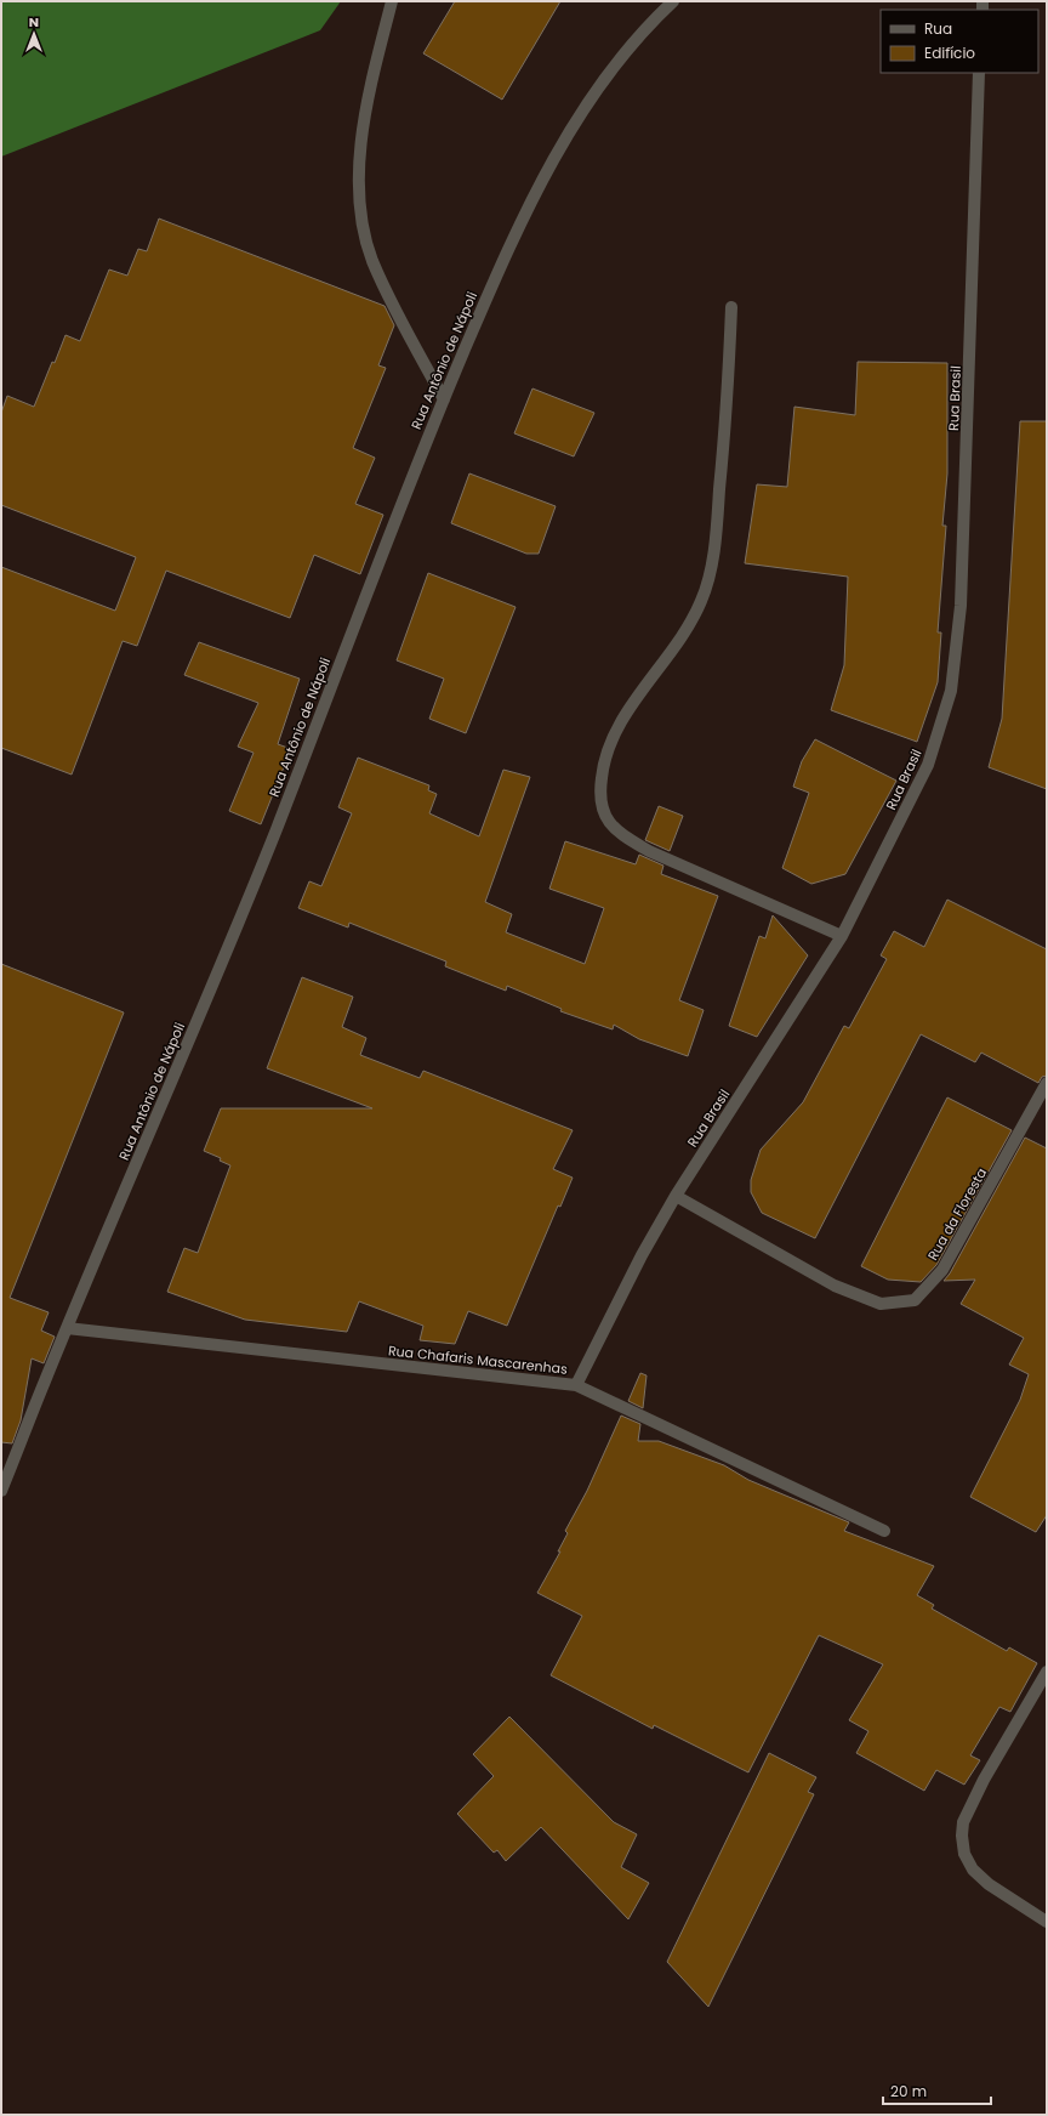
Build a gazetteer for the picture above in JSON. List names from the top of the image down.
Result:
{
  "streets": {
    "street": [
      "Rua Antônio de Nápoli",
      "Rua Brasil",
      "Rua da Floresta",
      "Rua Chafaris Mascarenhas"
    ]
  },
  "crossings": [
    ["Rua Antônio de Nápoli", "Rua Chafaris Mascarenhas"],
    ["Rua Brasil", "Rua da Floresta"],
    ["Rua Brasil", "Rua Chafaris Mascarenhas"]
  ],
  "legend": ["Rua", "Edifício"],
  "scale_bar": "20 m",
  "north": "top"
}
